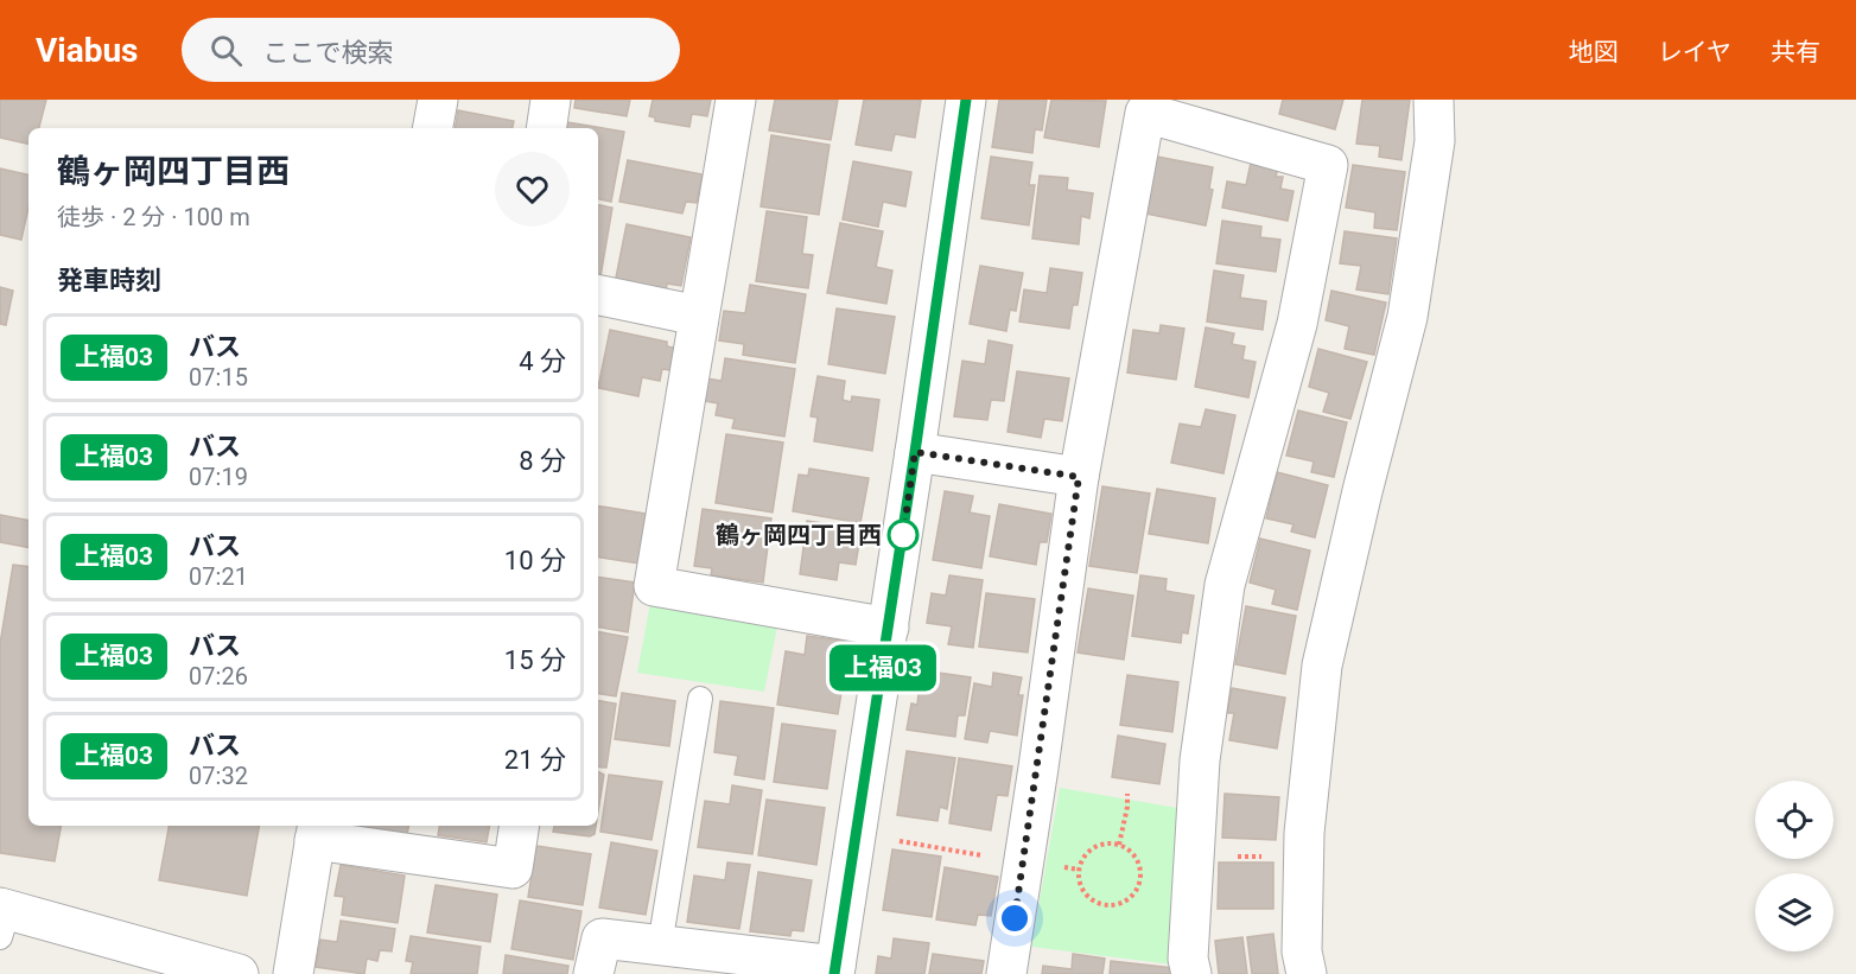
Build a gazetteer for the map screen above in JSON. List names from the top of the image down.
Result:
{
  "places": ["鶴ヶ岡四丁目西"],
  "lines": ["bus line 上福03"],
  "page": {
    "header": "Viabus",
    "search": "ここで検索",
    "nav": ["地図", "レイヤ", "共有"],
    "on_map": "上福03",
    "heading": [
      ["鶴ヶ岡四丁目西", "徒歩 · 2 分 · 100 m"],
      "発車時刻"
    ],
    "list": [
      {
        "mark": "上福03",
        "name": "バス",
        "note": "07:15",
        "value": "4 分"
      },
      {
        "mark": "上福03",
        "name": "バス",
        "note": "07:19",
        "value": "8 分"
      },
      {
        "mark": "上福03",
        "name": "バス",
        "note": "07:21",
        "value": "10 分"
      },
      {
        "mark": "上福03",
        "name": "バス",
        "note": "07:26",
        "value": "15 分"
      },
      {
        "mark": "上福03",
        "name": "バス",
        "note": "07:32",
        "value": "21 分"
      }
    ]
  }
}
